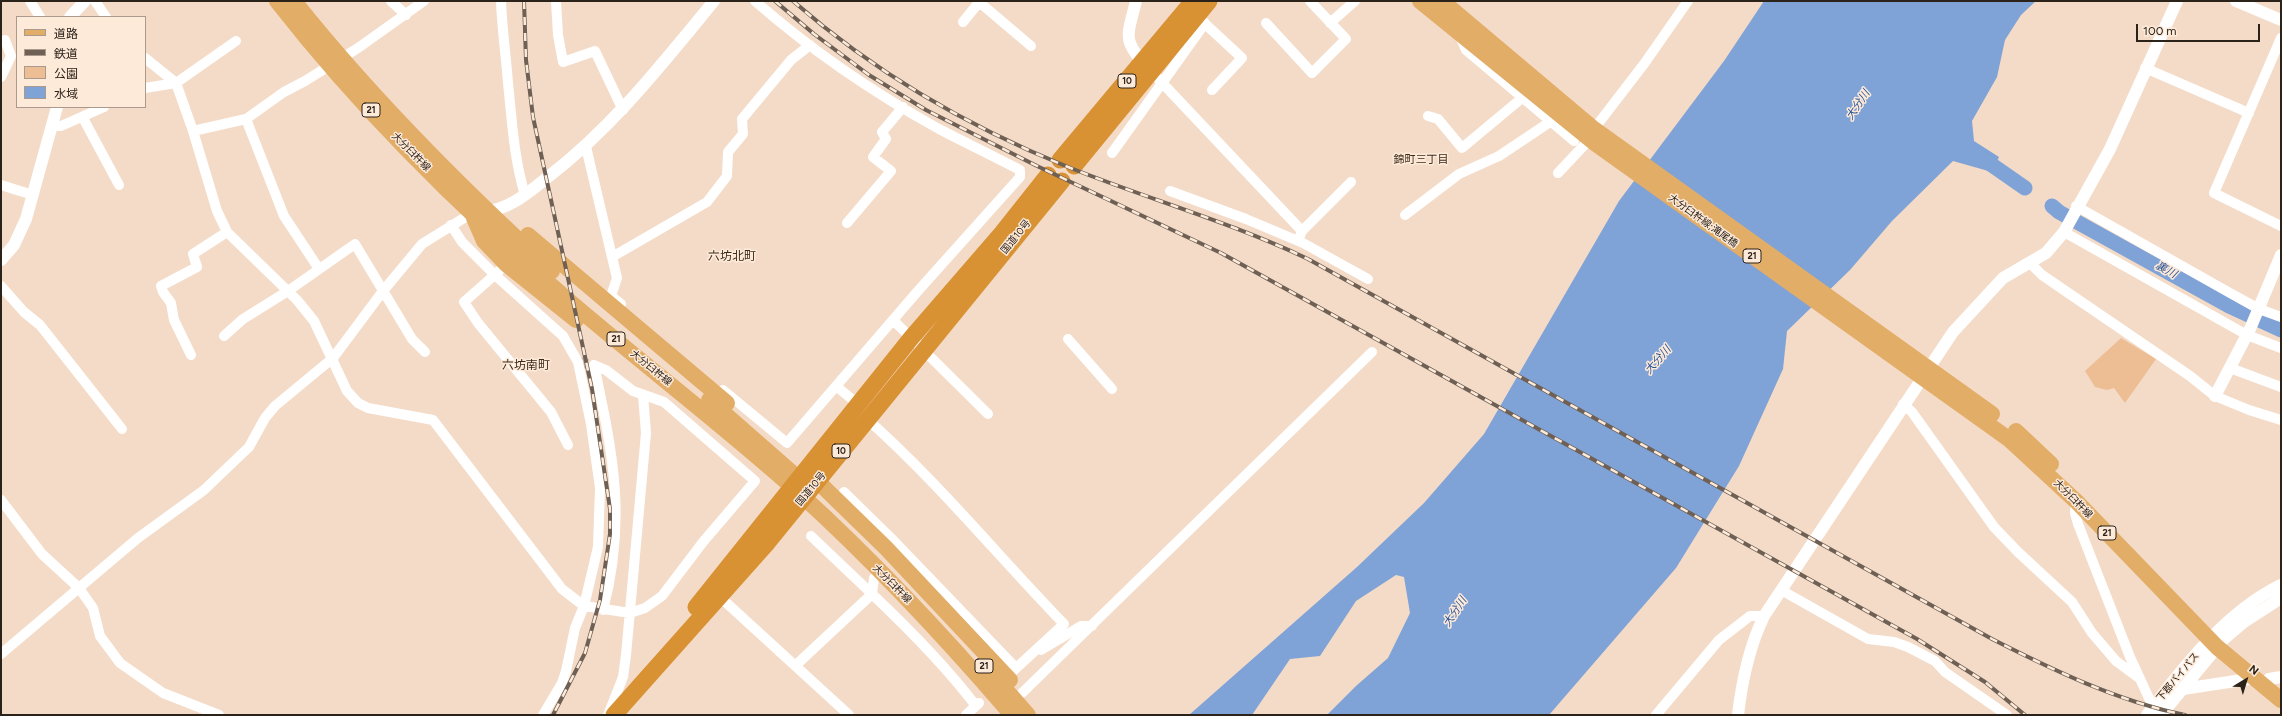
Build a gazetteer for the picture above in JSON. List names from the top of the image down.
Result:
{
  "streets": {
    "highway": ["10", "国道10号"],
    "main road": ["21", "大分臼杵線", "大分臼杵線;滝尾橋"],
    "street": ["下郡バイパス"]
  },
  "crossings": [
    ["21", "大分臼杵線;滝尾橋"],
    ["大分臼杵線", "大分臼杵線;滝尾橋"],
    ["大分臼杵線", "下郡バイパス"]
  ],
  "districts": ["錦町三丁目", "六坊北町", "六坊南町"],
  "water": ["大分川", "裏川"],
  "legend": [
    "道路",
    "鉄道",
    "公園",
    "水域"
  ],
  "scale_bar": "100 m",
  "north": "top right"
}
